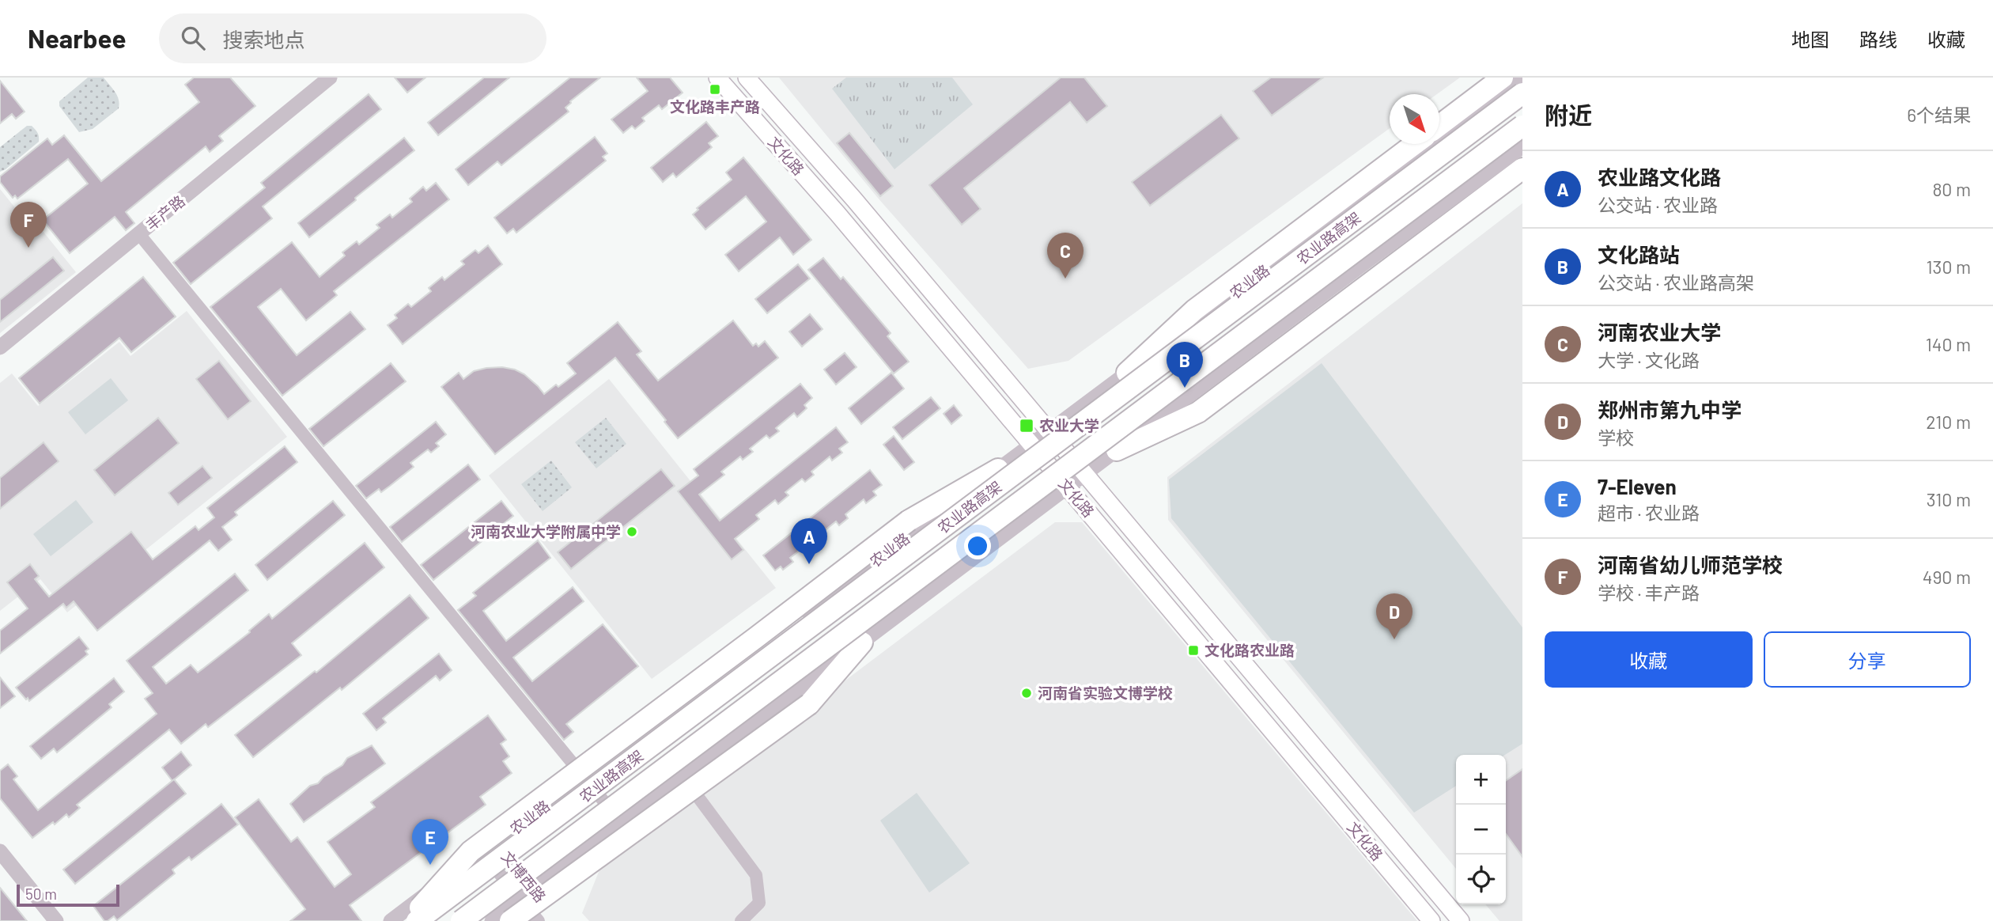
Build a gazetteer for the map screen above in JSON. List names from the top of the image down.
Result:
{
  "streets": {
    "highway": ["农业路高架"],
    "main road": ["文化路"],
    "street": ["丰产路", "农业路", "文博西路"]
  },
  "crossings": [
    ["文化路", "农业路"],
    ["农业路", "文博西路"]
  ],
  "places": {
    "transit": ["文化路丰产路", "农业大学", "文化路农业路"],
    "other": ["河南农业大学附属中学", "河南省实验文博学校"]
  },
  "scale_bar": "50 m",
  "north": "bottom right",
  "page": {
    "header": "Nearbee",
    "search": "搜索地点",
    "nav": ["地图", "路线", "收藏"],
    "heading": ["附近", "6个结果"],
    "list": [
      {
        "mark": "A",
        "name": "农业路文化路",
        "note": "公交站 · 农业路",
        "value": "80 m"
      },
      {
        "mark": "B",
        "name": "文化路站",
        "note": "公交站 · 农业路高架",
        "value": "130 m"
      },
      {
        "mark": "C",
        "name": "河南农业大学",
        "note": "大学 · 文化路",
        "value": "140 m"
      },
      {
        "mark": "D",
        "name": "郑州市第九中学",
        "note": "学校",
        "value": "210 m"
      },
      {
        "mark": "E",
        "name": "7-Eleven",
        "note": "超市 · 农业路",
        "value": "310 m"
      },
      {
        "mark": "F",
        "name": "河南省幼儿师范学校",
        "note": "学校 · 丰产路",
        "value": "490 m"
      }
    ],
    "pins": [
      "F",
      "C",
      "B",
      "A",
      "D",
      "E"
    ],
    "buttons": ["收藏", "分享"],
    "map_buttons": ["+", "−"],
    "scale": "50 m"
  }
}
